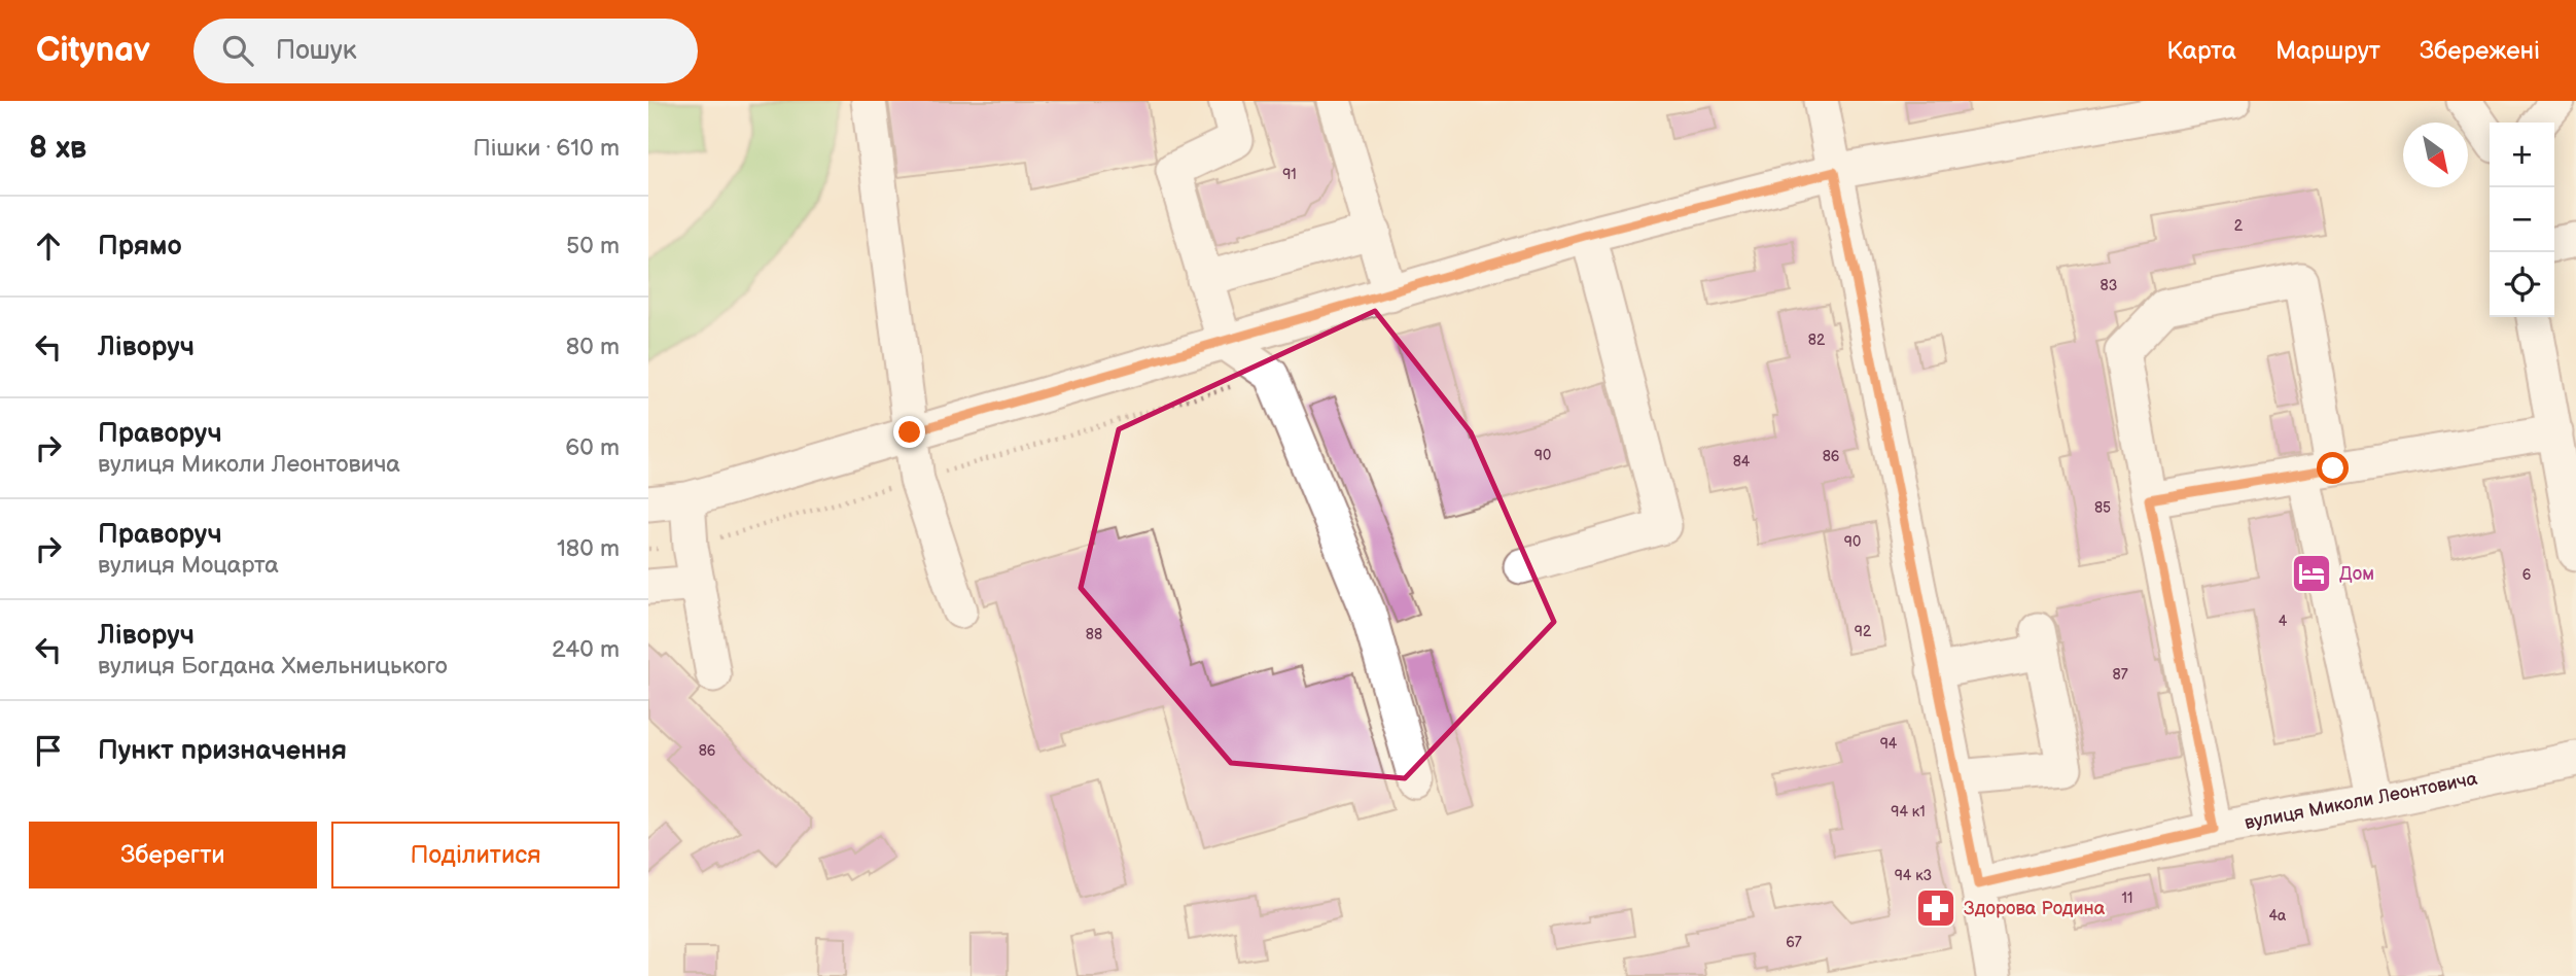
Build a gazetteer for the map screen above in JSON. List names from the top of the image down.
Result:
{
  "streets": {
    "street": ["вулиця Миколи Леонтовича"]
  },
  "places": {
    "hotel": ["Дом"],
    "pharmacy": ["Здорова Родина"]
  },
  "house_numbers": [
    "91",
    "2",
    "83",
    "82",
    "90",
    "86",
    "84",
    "85",
    "90",
    "6",
    "4",
    "92",
    "88",
    "87",
    "94",
    "86",
    "94 к1",
    "94 к3",
    "11",
    "4а",
    "67"
  ],
  "north": "bottom right",
  "page": {
    "header": "Citynav",
    "search": "Пошук",
    "nav": ["Карта", "Маршрут", "Збережені"],
    "heading": ["8 хв", "Пішки · 610 m"],
    "map_buttons": ["+", "−"],
    "list": [
      ["Прямо", "50 m"],
      ["Ліворуч", "80 m"],
      ["Праворуч", "вулиця Миколи Леонтовича", "60 m"],
      ["Праворуч", "вулиця Моцарта", "180 m"],
      ["Ліворуч", "вулиця Богдана Хмельницького", "240 m"],
      "Пункт призначення"
    ],
    "buttons": ["Зберегти", "Поділитися"]
  }
}
